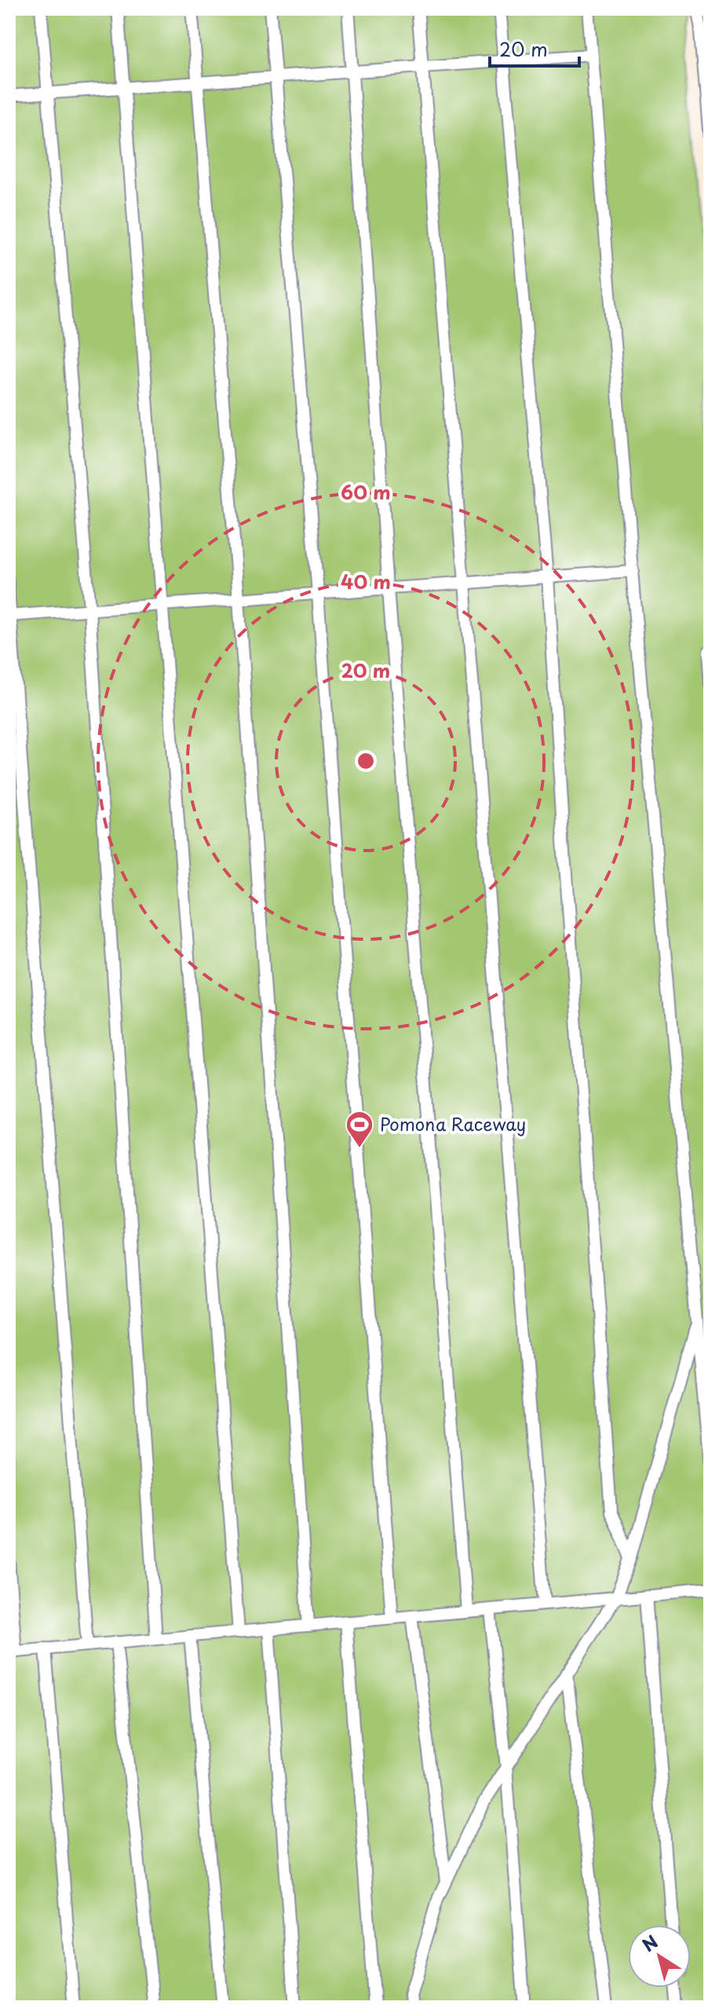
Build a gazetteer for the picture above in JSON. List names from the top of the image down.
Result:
{
  "places": {
    "sports": ["Pomona Raceway"]
  },
  "scale_bar": "20 m",
  "north": "top left",
  "rings": ["60 m", "40 m", "20 m"]
}
